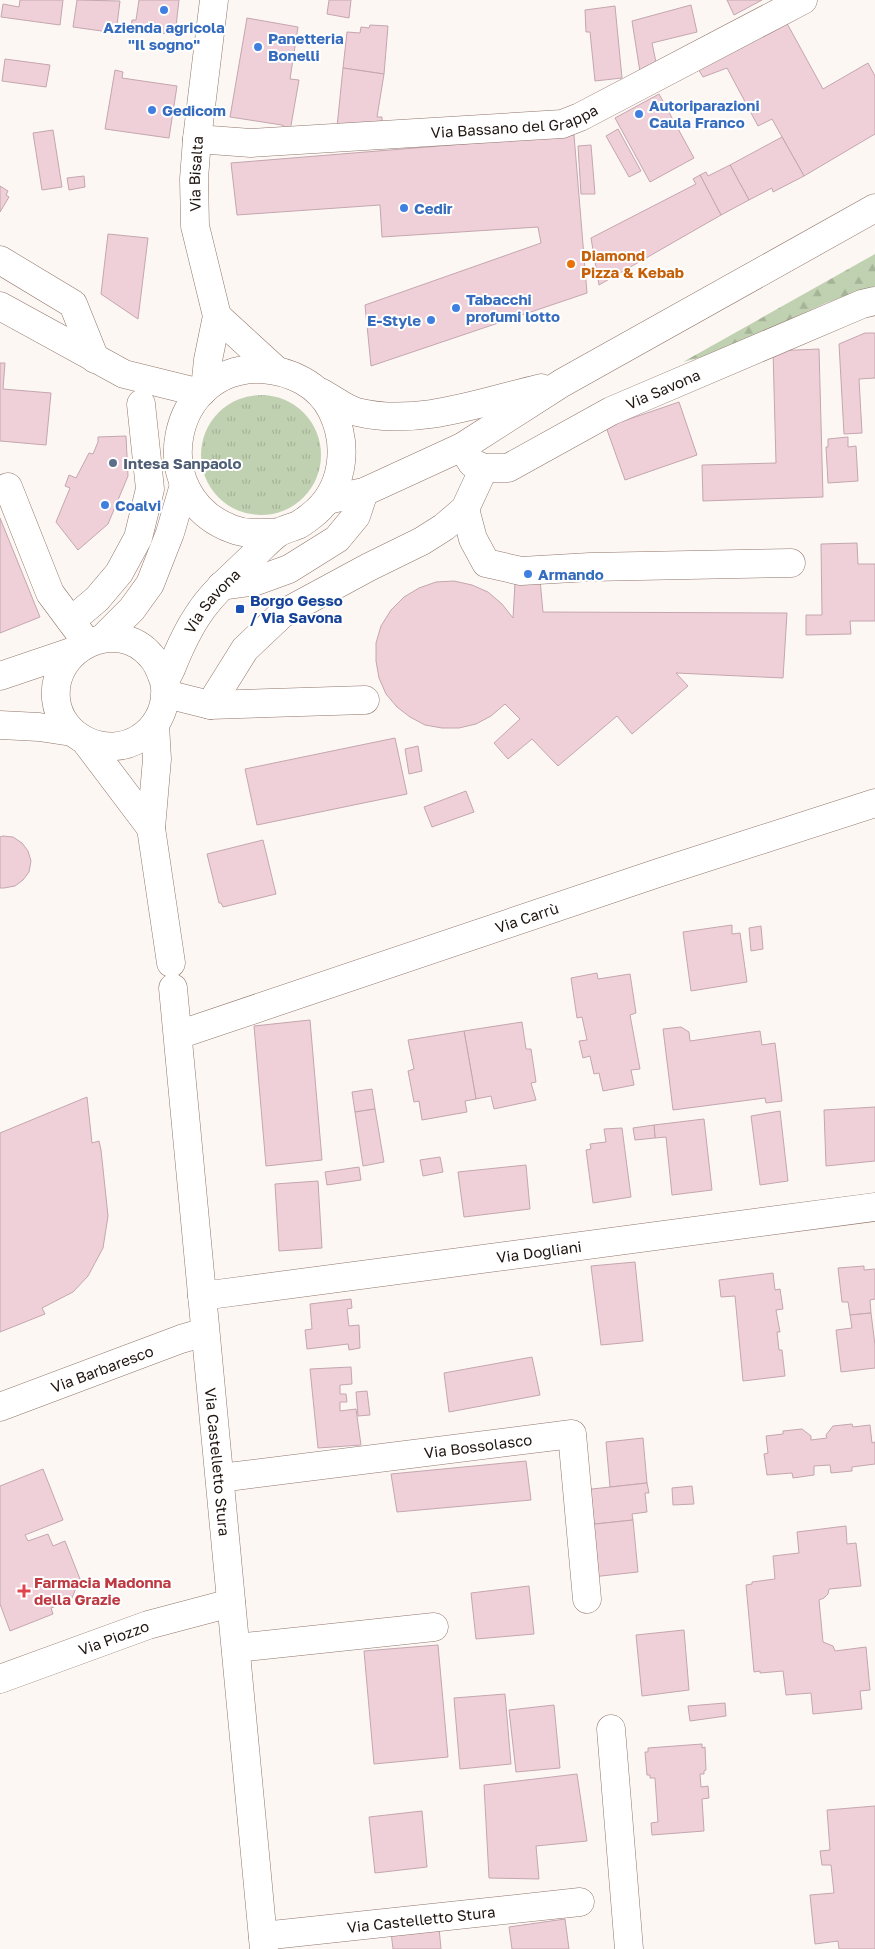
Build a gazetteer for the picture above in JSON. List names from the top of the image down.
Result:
{
  "streets": {
    "street": [
      "Via Bassano del Grappa",
      "Via Bisalta",
      "Via Savona",
      "Via Carrù",
      "Via Dogliani",
      "Via Barbaresco",
      "Via Bossolasco",
      "Via Castelletto Stura",
      "Via Piozzo"
    ]
  },
  "crossings": [
    ["Via Bassano del Grappa", "Via Bisalta"],
    ["Via Bisalta", "Via Savona"],
    ["Via Savona", "Via Castelletto Stura"],
    ["Via Carrù", "Via Castelletto Stura"],
    ["Via Dogliani", "Via Castelletto Stura"],
    ["Via Barbaresco", "Via Castelletto Stura"],
    ["Via Bossolasco", "Via Castelletto Stura"],
    ["Via Castelletto Stura", "Via Piozzo"]
  ],
  "places": {
    "other": [
      "Azienda agricola \"Il sogno\"",
      "Panetteria Bonelli",
      "Gedicom",
      "Autoriparazioni Caula Franco",
      "Cedir",
      "Diamond Pizza & Kebab",
      "Tabacchi profumi lotto",
      "E-Style",
      "Intesa Sanpaolo",
      "Coalvi",
      "Armando"
    ],
    "transit": ["Borgo Gesso / Via Savona"],
    "health": ["Farmacia Madonna della Grazie"]
  }
}
